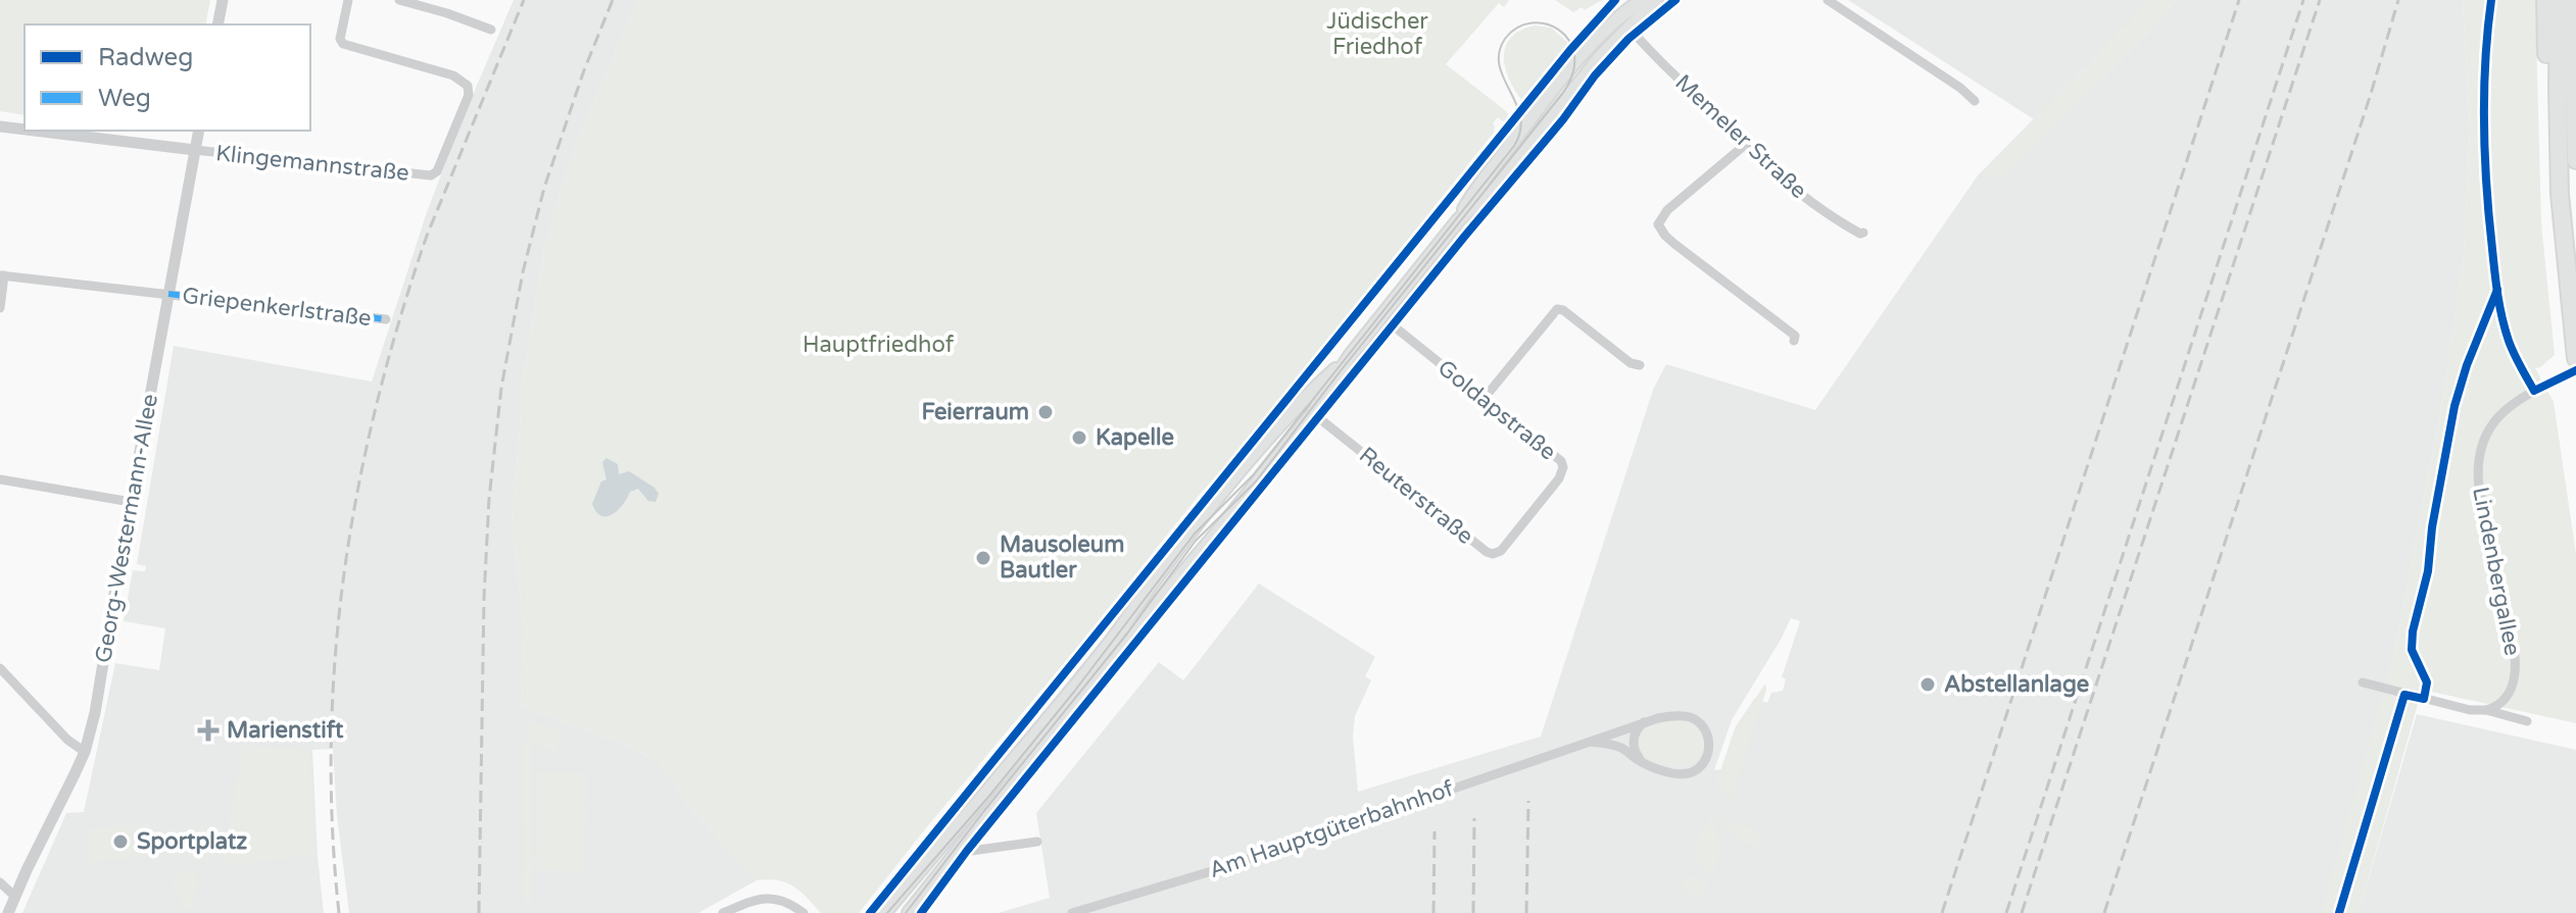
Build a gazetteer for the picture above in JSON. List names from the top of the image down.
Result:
{
  "streets": {
    "street": [
      "Memeler Straße",
      "Klingemannstraße",
      "Griepenkerlstraße",
      "Goldapstraße",
      "Reuterstraße",
      "Georg-Westermann-Allee",
      "Lindenbergallee",
      "Am Hauptgüterbahnhof"
    ]
  },
  "crossings": [
    ["Klingemannstraße", "Georg-Westermann-Allee"],
    ["Griepenkerlstraße", "Georg-Westermann-Allee"],
    ["Goldapstraße", "Reuterstraße"]
  ],
  "parks": ["Jüdischer Friedhof", "Hauptfriedhof"],
  "places": {
    "other": [
      "Feierraum",
      "Kapelle",
      "Mausoleum Bautler",
      "Abstellanlage",
      "Sportplatz"
    ],
    "health": ["Marienstift"]
  },
  "legend": ["Radweg", "Weg"]
}
